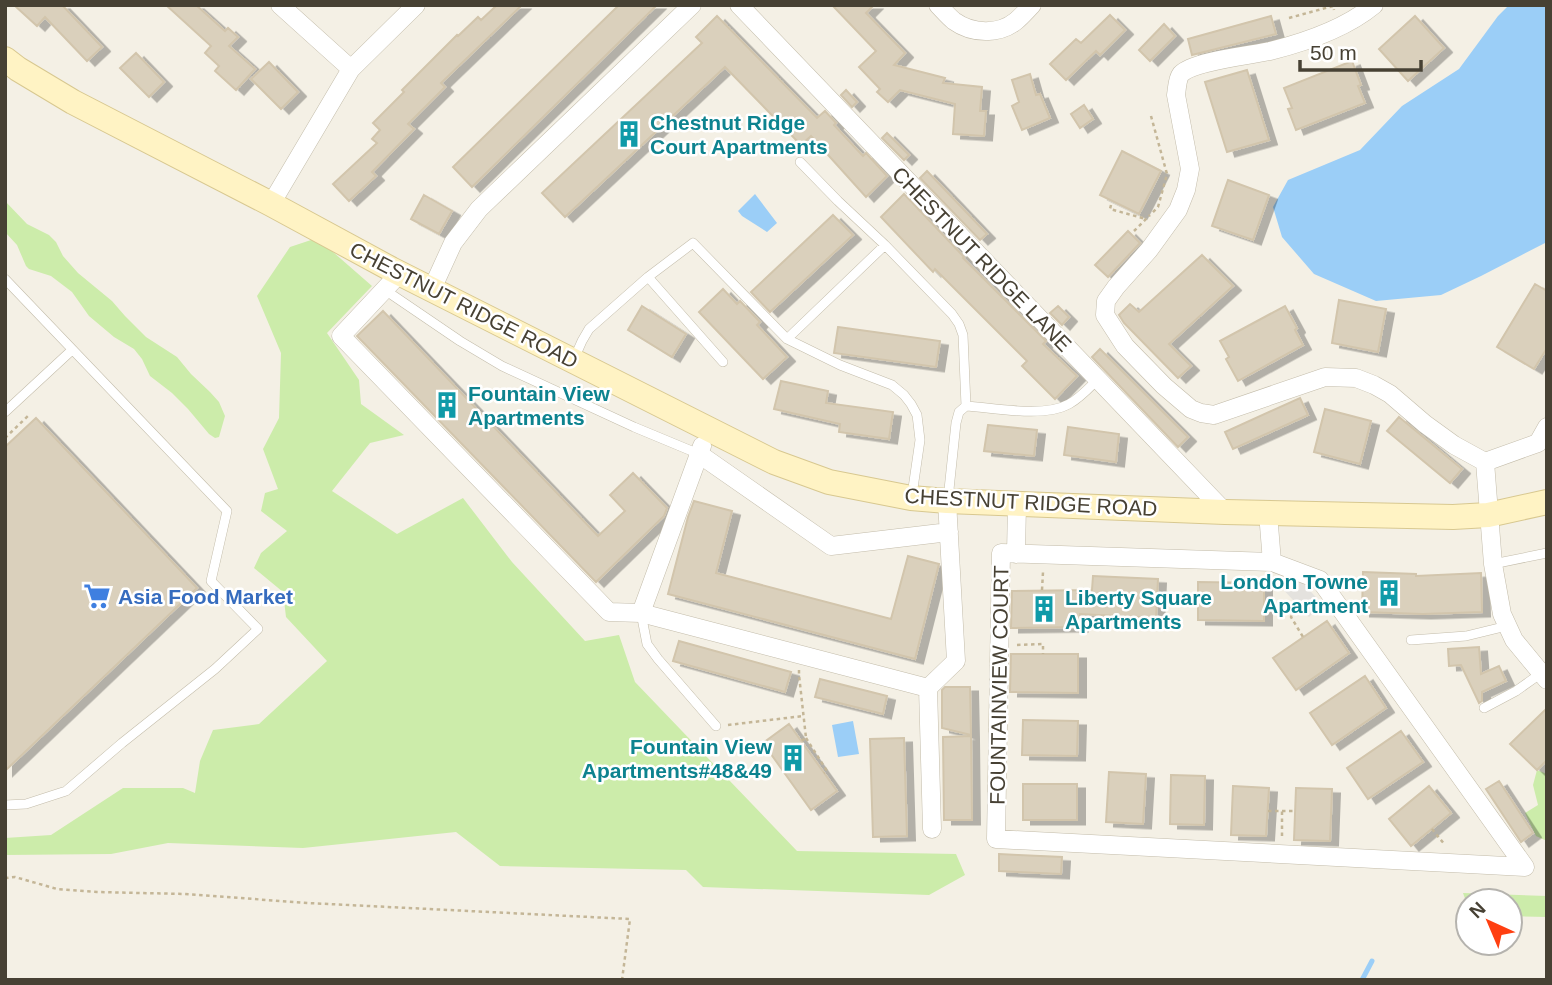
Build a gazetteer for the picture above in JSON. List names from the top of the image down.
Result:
{
  "streets": {
    "street": ["CHESTNUT RIDGE LANE", "CHESTNUT RIDGE ROAD", "FOUNTAINVIEW COURT"]
  },
  "crossings": [
    ["CHESTNUT RIDGE LANE", "CHESTNUT RIDGE ROAD"],
    ["CHESTNUT RIDGE ROAD", "FOUNTAINVIEW COURT"]
  ],
  "places": {
    "building": [
      "Chestnut Ridge Court Apartments",
      "Fountain View Apartments",
      "London Towne Apartment",
      "Liberty Square Apartments",
      "Fountain View Apartments#48&49"
    ],
    "supermarket": ["Asia Food Market"]
  },
  "scale_bar": "50 m",
  "north": "top left"
}
